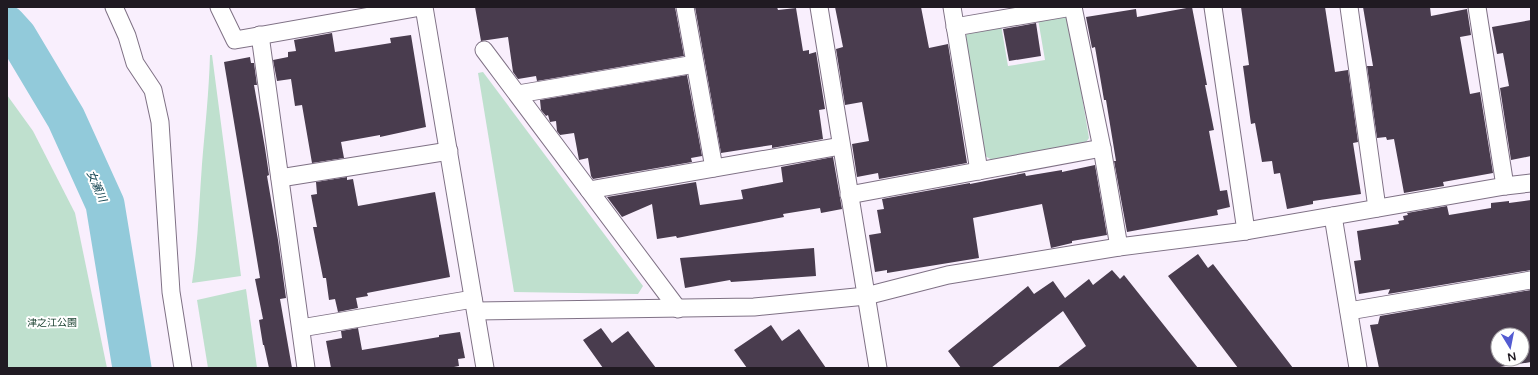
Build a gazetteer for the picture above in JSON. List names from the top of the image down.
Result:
{
  "water": ["女瀬川"],
  "parks": ["津之江公園"],
  "north": "bottom"
}
